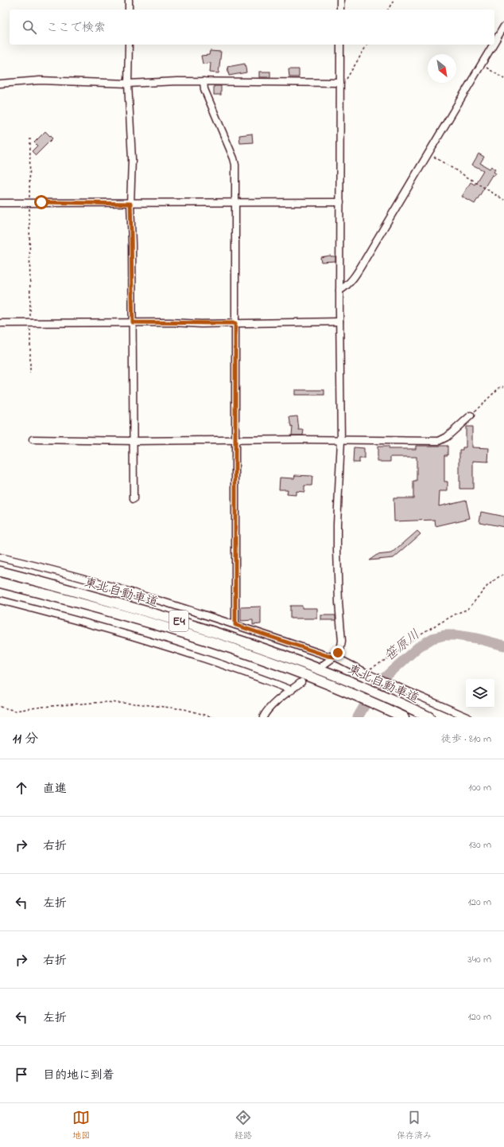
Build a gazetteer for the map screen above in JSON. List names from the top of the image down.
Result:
{
  "streets": {
    "highway": ["東北自動車道", "E4"]
  },
  "water": ["笹原川"],
  "north": "bottom right",
  "page": {
    "search": "ここで検索",
    "heading": ["11 分", "徒歩 · 810 m"],
    "list": [
      ["直進", "100 m"],
      ["右折", "130 m"],
      ["左折", "120 m"],
      ["右折", "340 m"],
      ["左折", "120 m"],
      "目的地に到着"
    ],
    "nav": ["地図", "経路", "保存済み"]
  }
}
